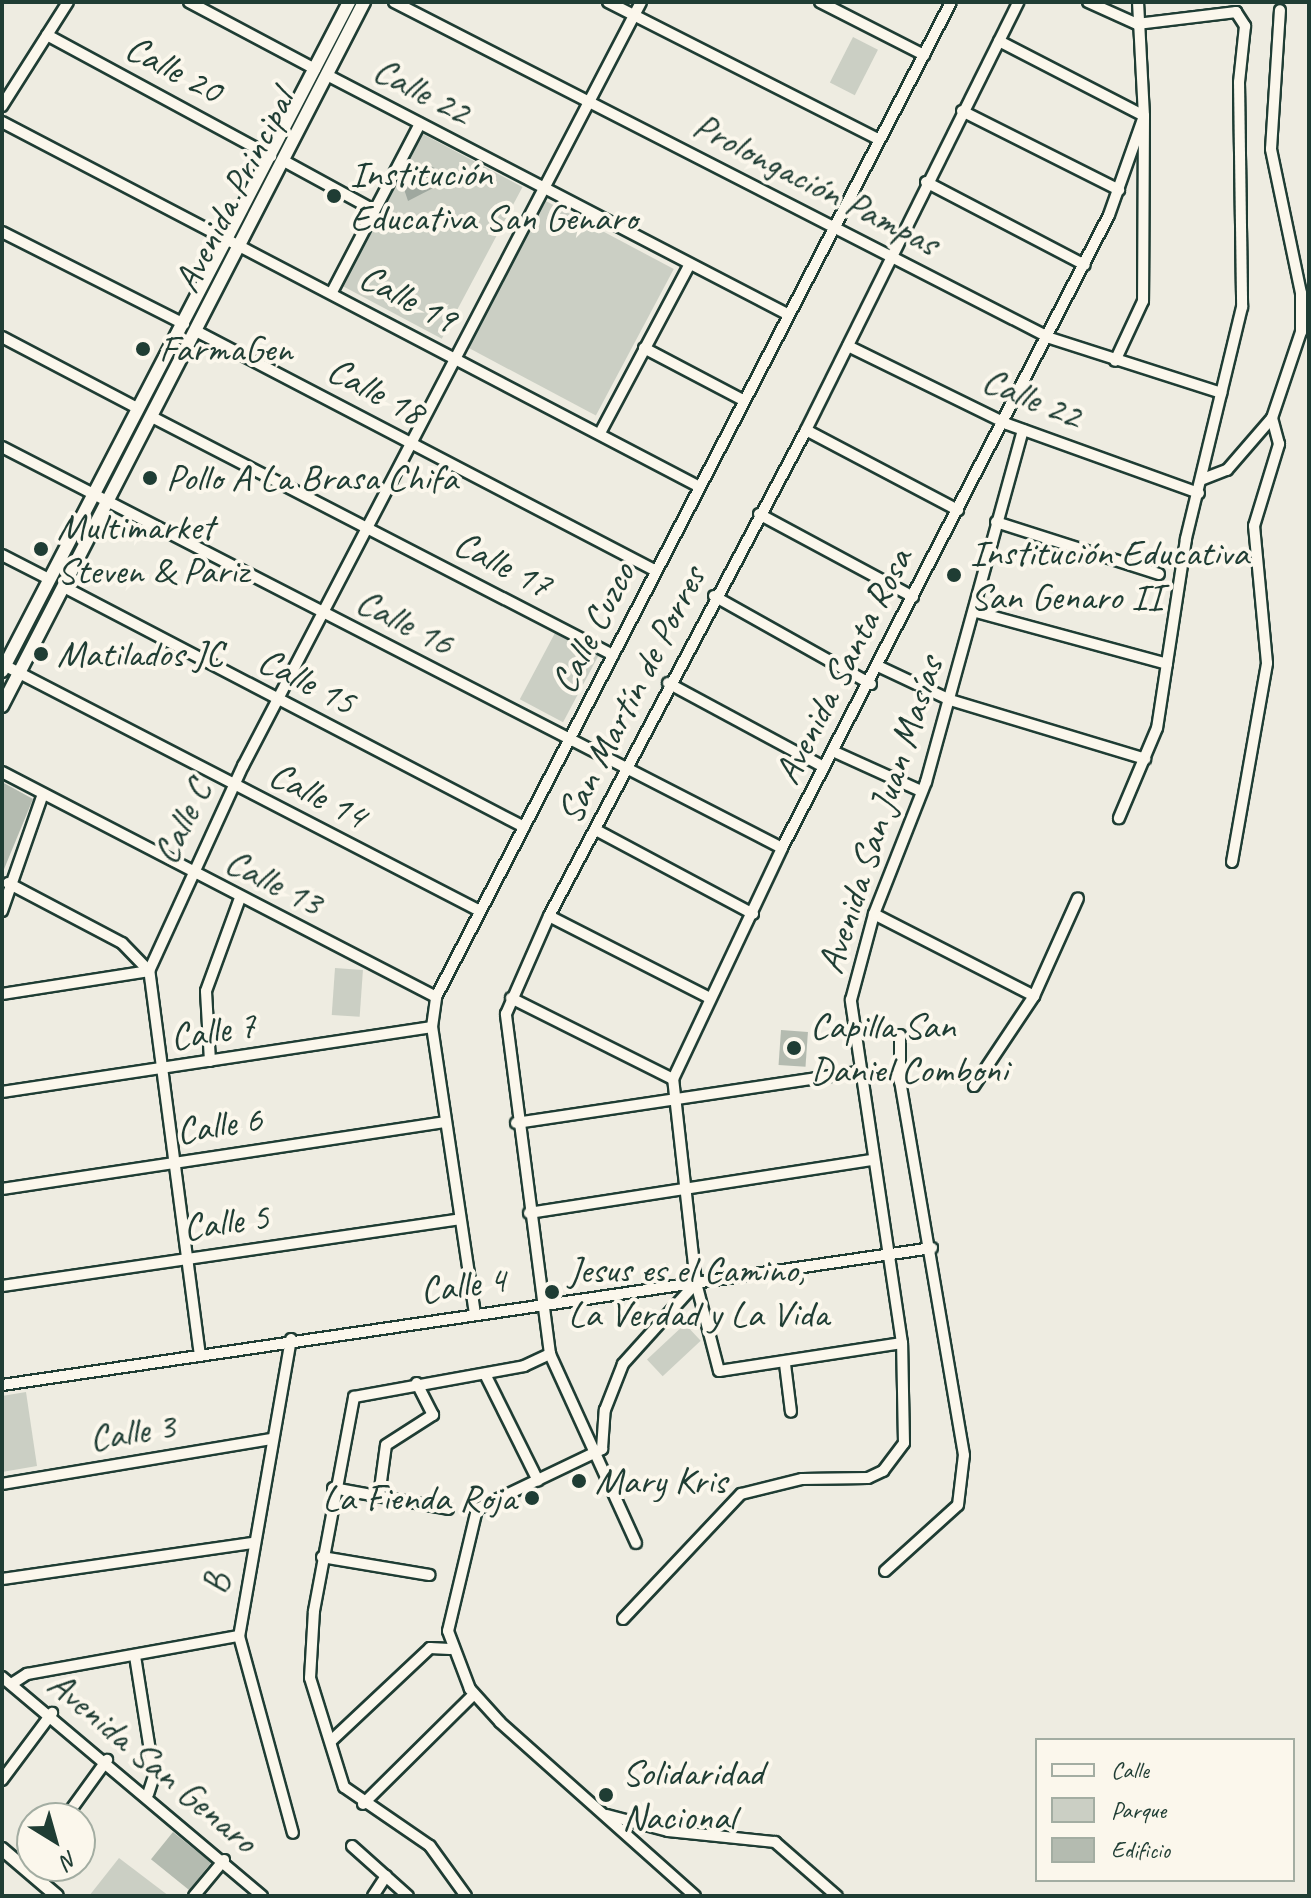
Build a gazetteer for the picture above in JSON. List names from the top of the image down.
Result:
{
  "streets": {
    "street": [
      "Calle 20",
      "Calle 22",
      "Prolongación Pampas",
      "Avenida Principal",
      "Calle 19",
      "Calle 18",
      "Calle 17",
      "Calle 16",
      "Calle Cuzco",
      "Avenida Santa Rosa",
      "Calle 15",
      "San Martín de Porres",
      "Calle 14",
      "Avenida San Juan Masías",
      "Calle C",
      "Calle 13",
      "Calle 7",
      "Calle 6",
      "Calle 5",
      "Calle 4",
      "Calle 3",
      "B",
      "Avenida San Genaro"
    ]
  },
  "crossings": [
    ["Calle 20", "Avenida Principal"],
    ["Calle 22", "Avenida Principal"],
    ["Calle 22", "Calle Cuzco"],
    ["Calle 22", "Avenida Santa Rosa"],
    ["Calle 22", "San Martín de Porres"],
    ["Calle 22", "Avenida San Juan Masías"],
    ["Calle 22", "Calle C"],
    ["Prolongación Pampas", "Calle Cuzco"],
    ["Prolongación Pampas", "Avenida Santa Rosa"],
    ["Prolongación Pampas", "San Martín de Porres"],
    ["Prolongación Pampas", "Calle C"],
    ["Avenida Principal", "Calle 19"],
    ["Avenida Principal", "Calle 18"],
    ["Avenida Principal", "Calle 17"],
    ["Avenida Principal", "Calle 16"],
    ["Avenida Principal", "Calle 15"],
    ["Avenida Principal", "Calle 14"],
    ["Calle 19", "Calle Cuzco"],
    ["Calle 19", "Calle C"],
    ["Calle 18", "Calle Cuzco"],
    ["Calle 18", "Calle C"],
    ["Calle 17", "Calle Cuzco"],
    ["Calle 17", "Calle C"],
    ["Calle 16", "Calle Cuzco"],
    ["Calle 16", "Avenida Santa Rosa"],
    ["Calle 16", "San Martín de Porres"],
    ["Calle 16", "Calle C"],
    ["Calle Cuzco", "Calle 15"],
    ["Calle Cuzco", "Calle 14"],
    ["Calle Cuzco", "Calle 13"],
    ["Calle Cuzco", "Calle 7"],
    ["Calle Cuzco", "Calle 6"],
    ["Calle Cuzco", "Calle 5"],
    ["Calle Cuzco", "Calle 4"],
    ["Avenida Santa Rosa", "Calle 4"],
    ["Calle 15", "Calle C"],
    ["San Martín de Porres", "Calle 4"],
    ["Calle 14", "Calle C"],
    ["Avenida San Juan Masías", "Calle 4"],
    ["Calle C", "Calle 13"],
    ["Calle C", "Calle 7"],
    ["Calle C", "Calle 6"],
    ["Calle C", "Calle 5"],
    ["Calle C", "Calle 4"],
    ["Calle 4", "B"],
    ["Calle 3", "B"]
  ],
  "places": [
    "Institución Educativa San Genaro",
    "FarmaGen",
    "Pollo A La Brasa Chifa",
    "Multimarket Steven & Pariz",
    "Institución Educativa San Genaro II",
    "Matilados JC",
    "Capilla San Daniel Comboni",
    "Jesus es el Camino, La Verdad y La Vida",
    "Mary Kris",
    "La Fienda Roja",
    "Solidaridad Nacional"
  ],
  "legend": ["Calle", "Parque", "Edificio"],
  "north": "bottom right"
}
